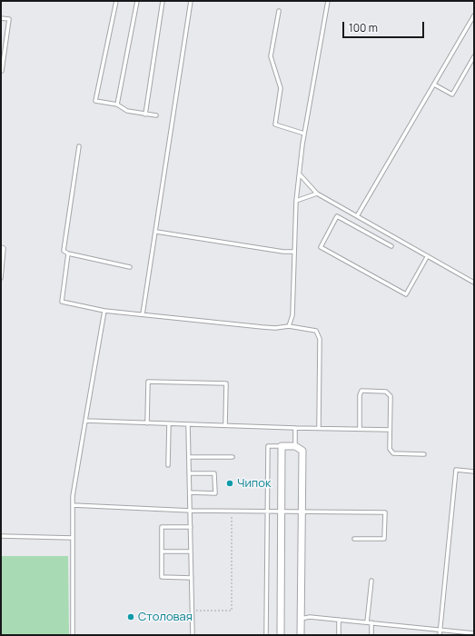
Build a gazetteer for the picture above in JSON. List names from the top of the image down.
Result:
{
  "places": ["Чипок", "Столовая"],
  "scale_bar": "100 m"
}
